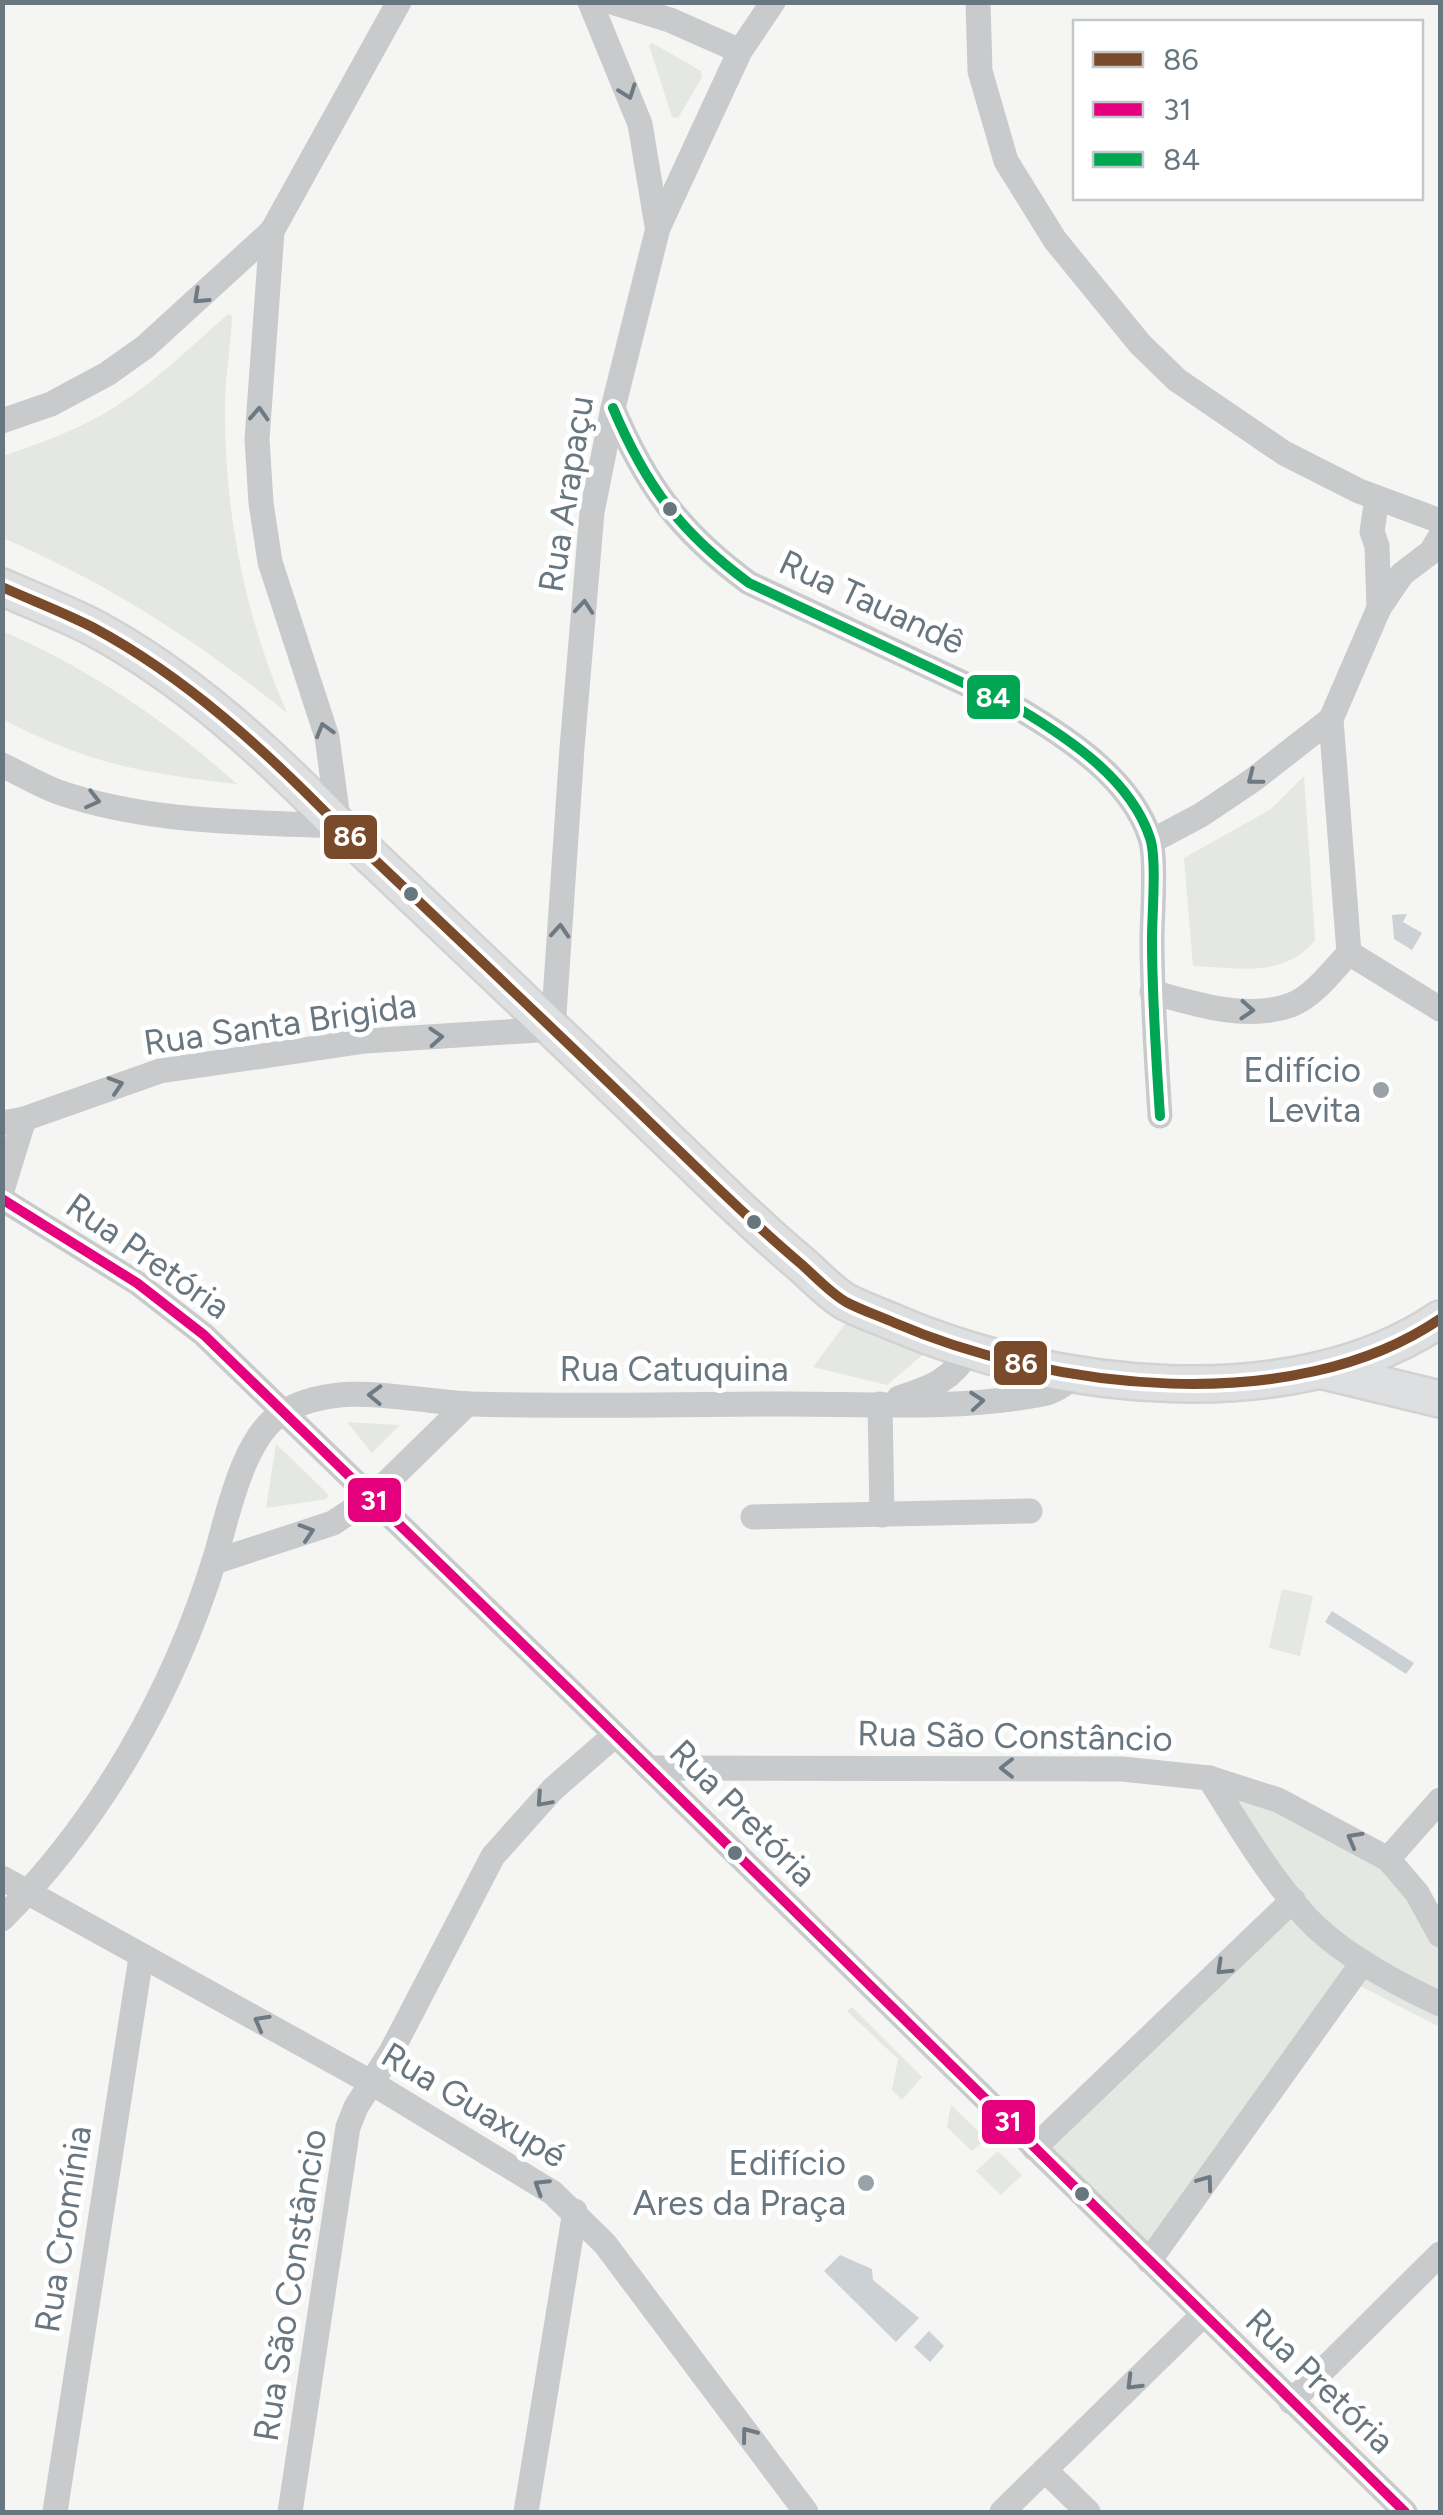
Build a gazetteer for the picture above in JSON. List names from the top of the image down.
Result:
{
  "streets": {
    "street": [
      "Rua Arapaçu",
      "Rua Tauandê",
      "Rua Santa Brigida",
      "Rua Pretória",
      "Rua Catuquina",
      "Rua São Constâncio",
      "Rua Guaxupé",
      "Rua Cromínia"
    ]
  },
  "crossings": [
    ["Rua Arapaçu", "Rua Tauandê"],
    ["Rua Arapaçu", "Rua Santa Brigida"],
    ["Rua Pretória", "Rua Catuquina"],
    ["Rua Pretória", "Rua São Constâncio"],
    ["Rua São Constâncio", "Rua Guaxupé"],
    ["Rua Guaxupé", "Rua Cromínia"]
  ],
  "one_way": [
    "Rua Arapaçu",
    "Rua Santa Brigida",
    "Rua São Constâncio",
    "Rua Guaxupé"
  ],
  "places": ["Edifício Levita", "Edifício Ares da Praça"],
  "lines": ["transit line 84", "transit line 86", "transit line 31"],
  "legend": ["86", "31", "84"]
}
